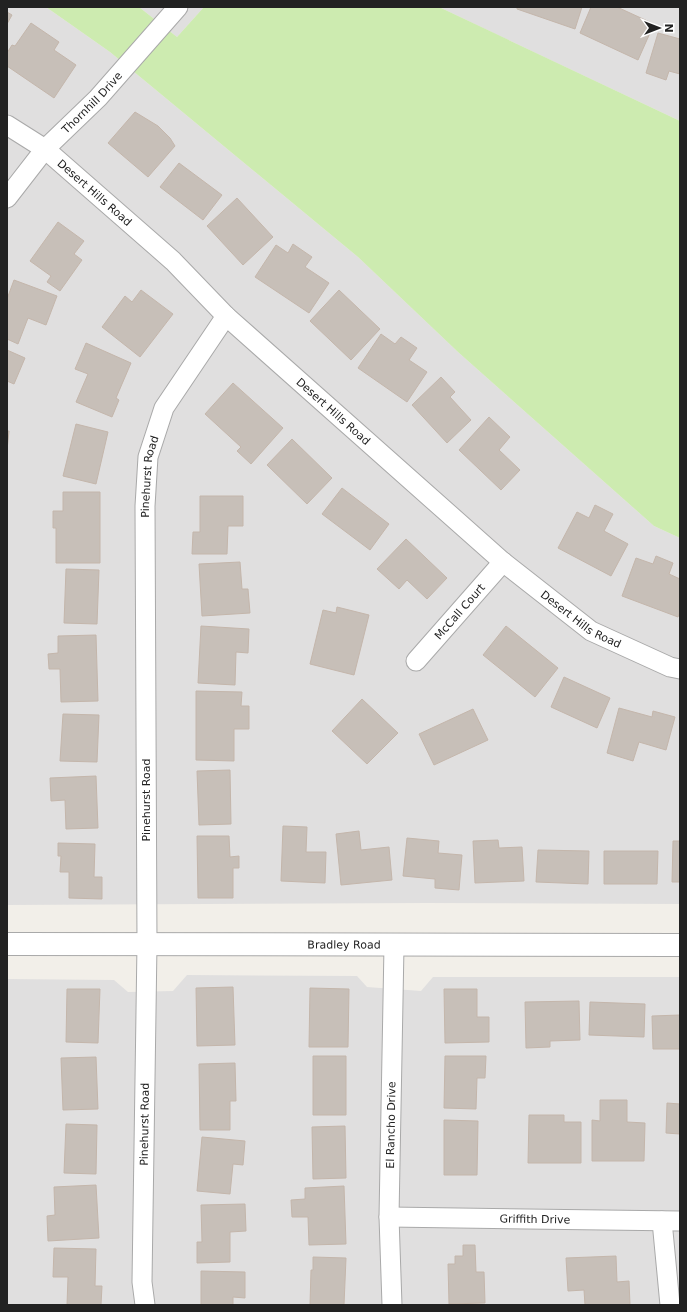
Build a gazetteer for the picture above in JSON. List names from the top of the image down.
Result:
{
  "streets": {
    "street": [
      "Thornhill Drive",
      "Desert Hills Road",
      "Pinehurst Road",
      "McCall Court",
      "Bradley Road",
      "El Rancho Drive",
      "Griffith Drive"
    ]
  },
  "crossings": [
    ["Thornhill Drive", "Desert Hills Road"],
    ["Desert Hills Road", "Pinehurst Road"],
    ["Desert Hills Road", "McCall Court"],
    ["Pinehurst Road", "Bradley Road"],
    ["Bradley Road", "El Rancho Drive"],
    ["El Rancho Drive", "Griffith Drive"]
  ],
  "north": "right"
}
